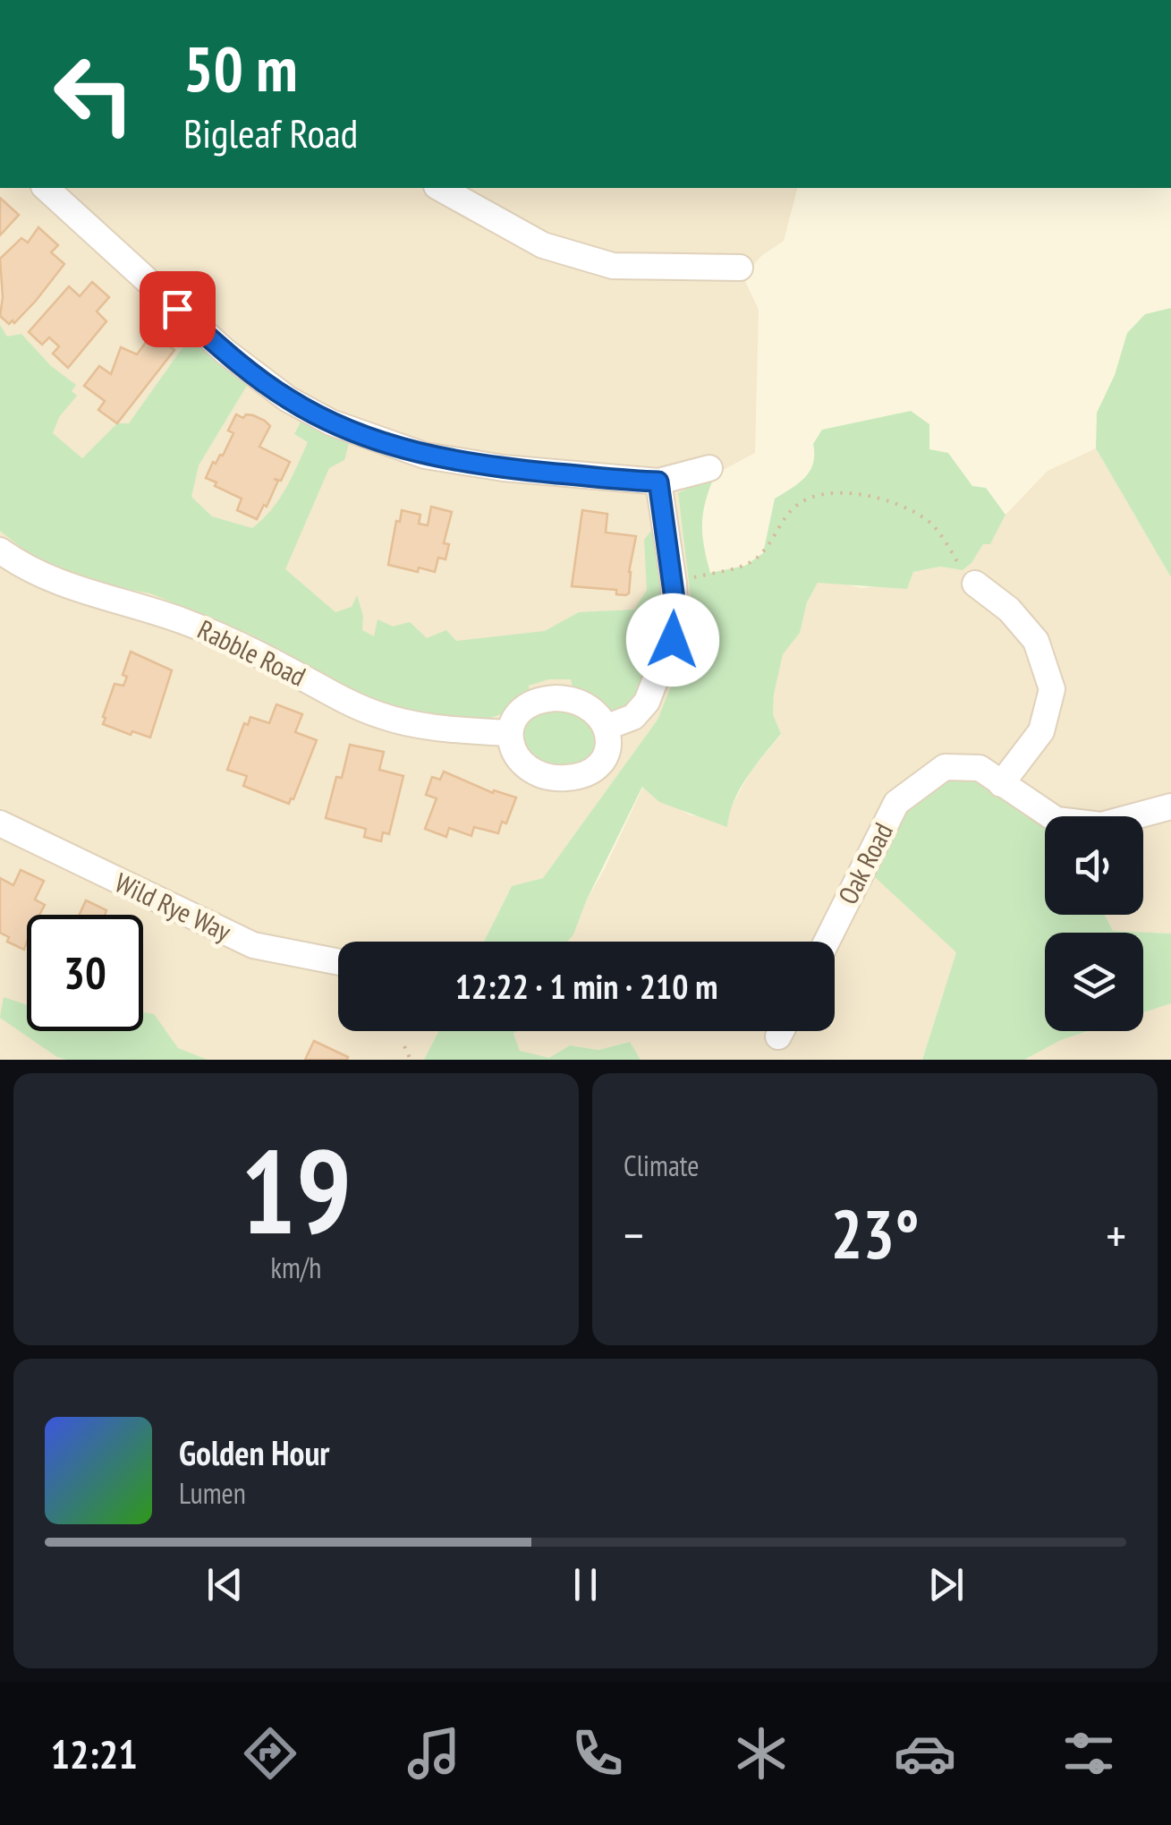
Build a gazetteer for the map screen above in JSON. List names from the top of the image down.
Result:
{
  "streets": {
    "street": ["Rabble Road", "Oak Road", "Wild Rye Way"]
  },
  "page": {
    "turn": ["50 m", "Bigleaf Road"],
    "limit": "30",
    "trip": "12:22 · 1 min · 210 m",
    "tile": [
      ["19", "km/h"],
      "Climate"
    ],
    "heat": ["−", "23°", "+"],
    "song": ["Golden Hour", "Lumen"],
    "tabs": "12:21"
  }
}
